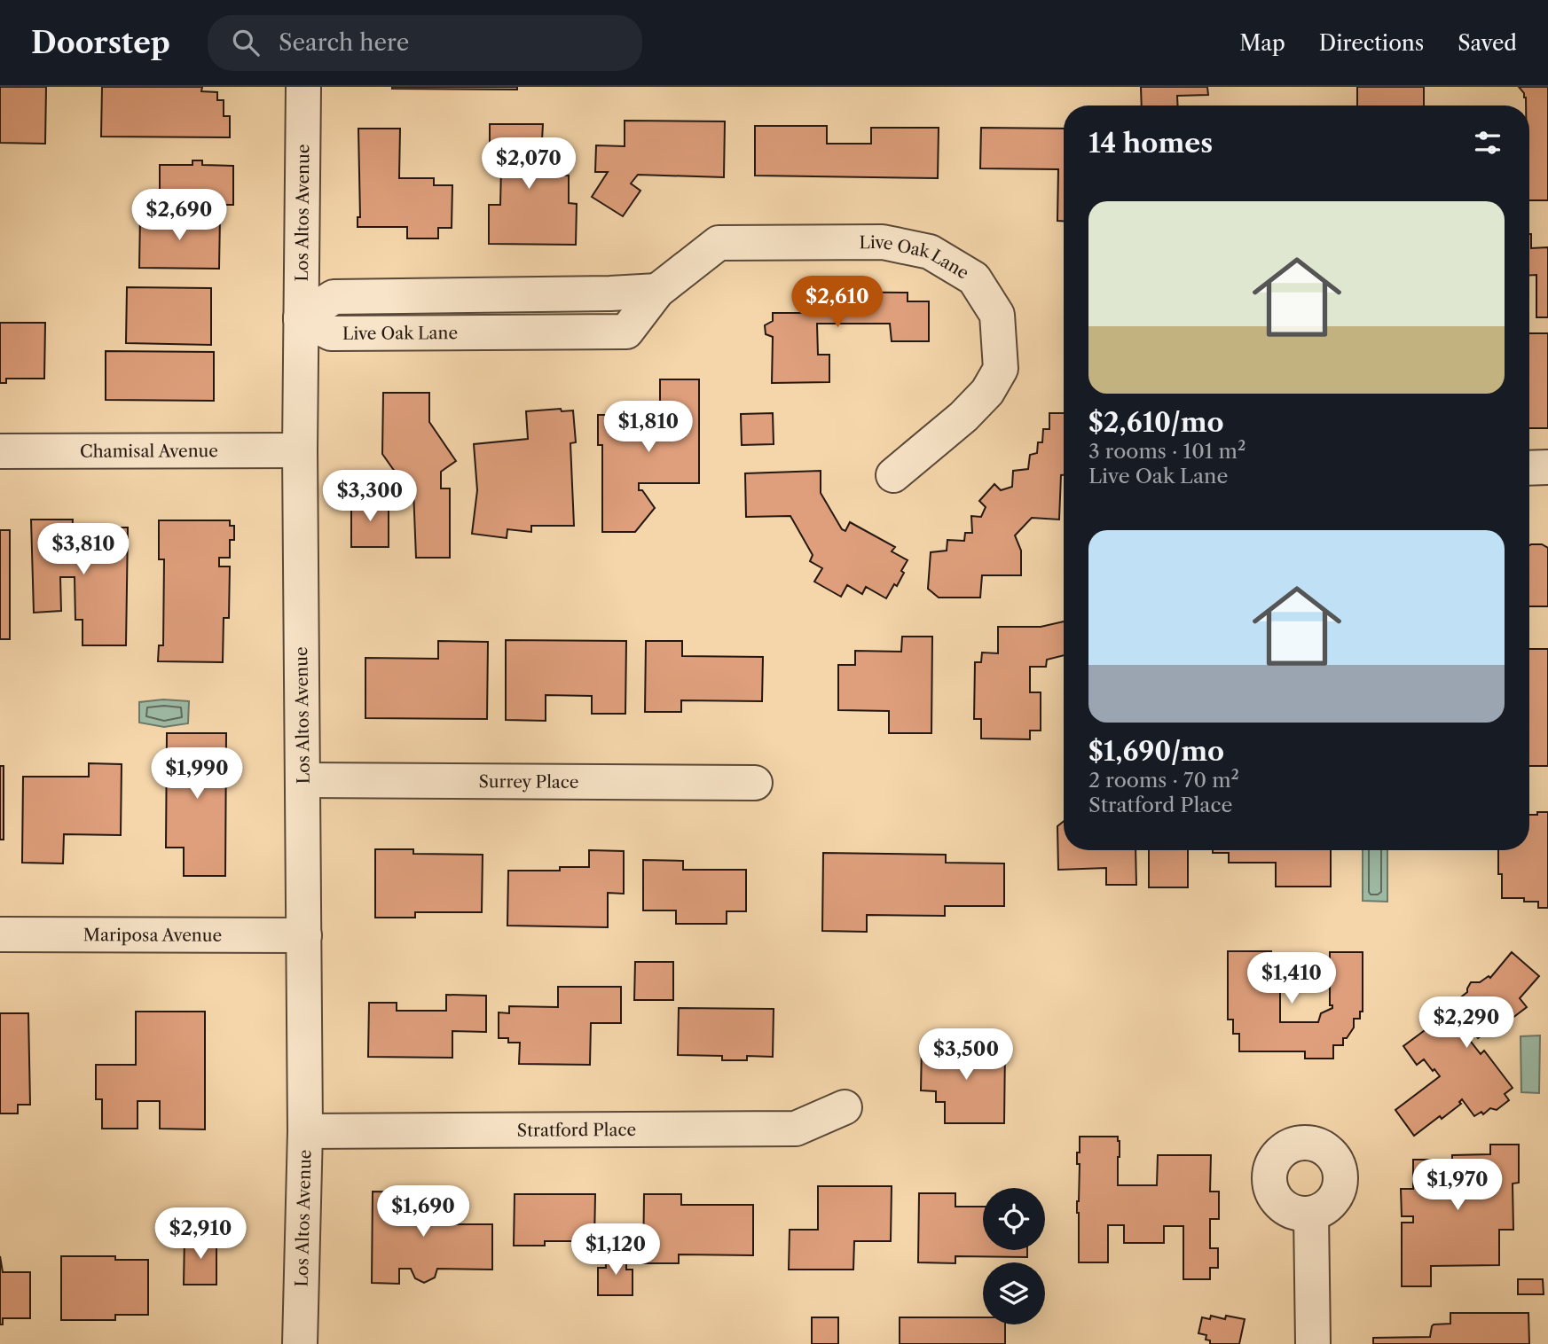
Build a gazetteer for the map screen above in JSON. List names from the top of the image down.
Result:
{
  "streets": {
    "street": [
      "Los Altos Avenue",
      "Live Oak Lane",
      "Chamisal Avenue",
      "Surrey Place",
      "Mariposa Avenue",
      "Stratford Place"
    ]
  },
  "crossings": [
    ["Los Altos Avenue", "Live Oak Lane"],
    ["Los Altos Avenue", "Chamisal Avenue"],
    ["Los Altos Avenue", "Surrey Place"],
    ["Los Altos Avenue", "Mariposa Avenue"],
    ["Los Altos Avenue", "Stratford Place"]
  ],
  "page": {
    "header": "Doorstep",
    "search": "Search here",
    "nav": ["Map", "Directions", "Saved"],
    "heading": "14 homes",
    "price": [
      "$2,070",
      "$2,690",
      "$2,610",
      "$1,810",
      "$3,300",
      "$3,810",
      "$1,990",
      "$1,410",
      "$2,290",
      "$3,500",
      "$1,970",
      "$1,690",
      "$2,910",
      "$1,120"
    ],
    "list": [
      {
        "name": "$2,610/mo",
        "note": "3 rooms · 101 m² · Live Oak Lane"
      },
      {
        "name": "$1,690/mo",
        "note": "2 rooms · 70 m² · Stratford Place"
      }
    ]
  }
}
